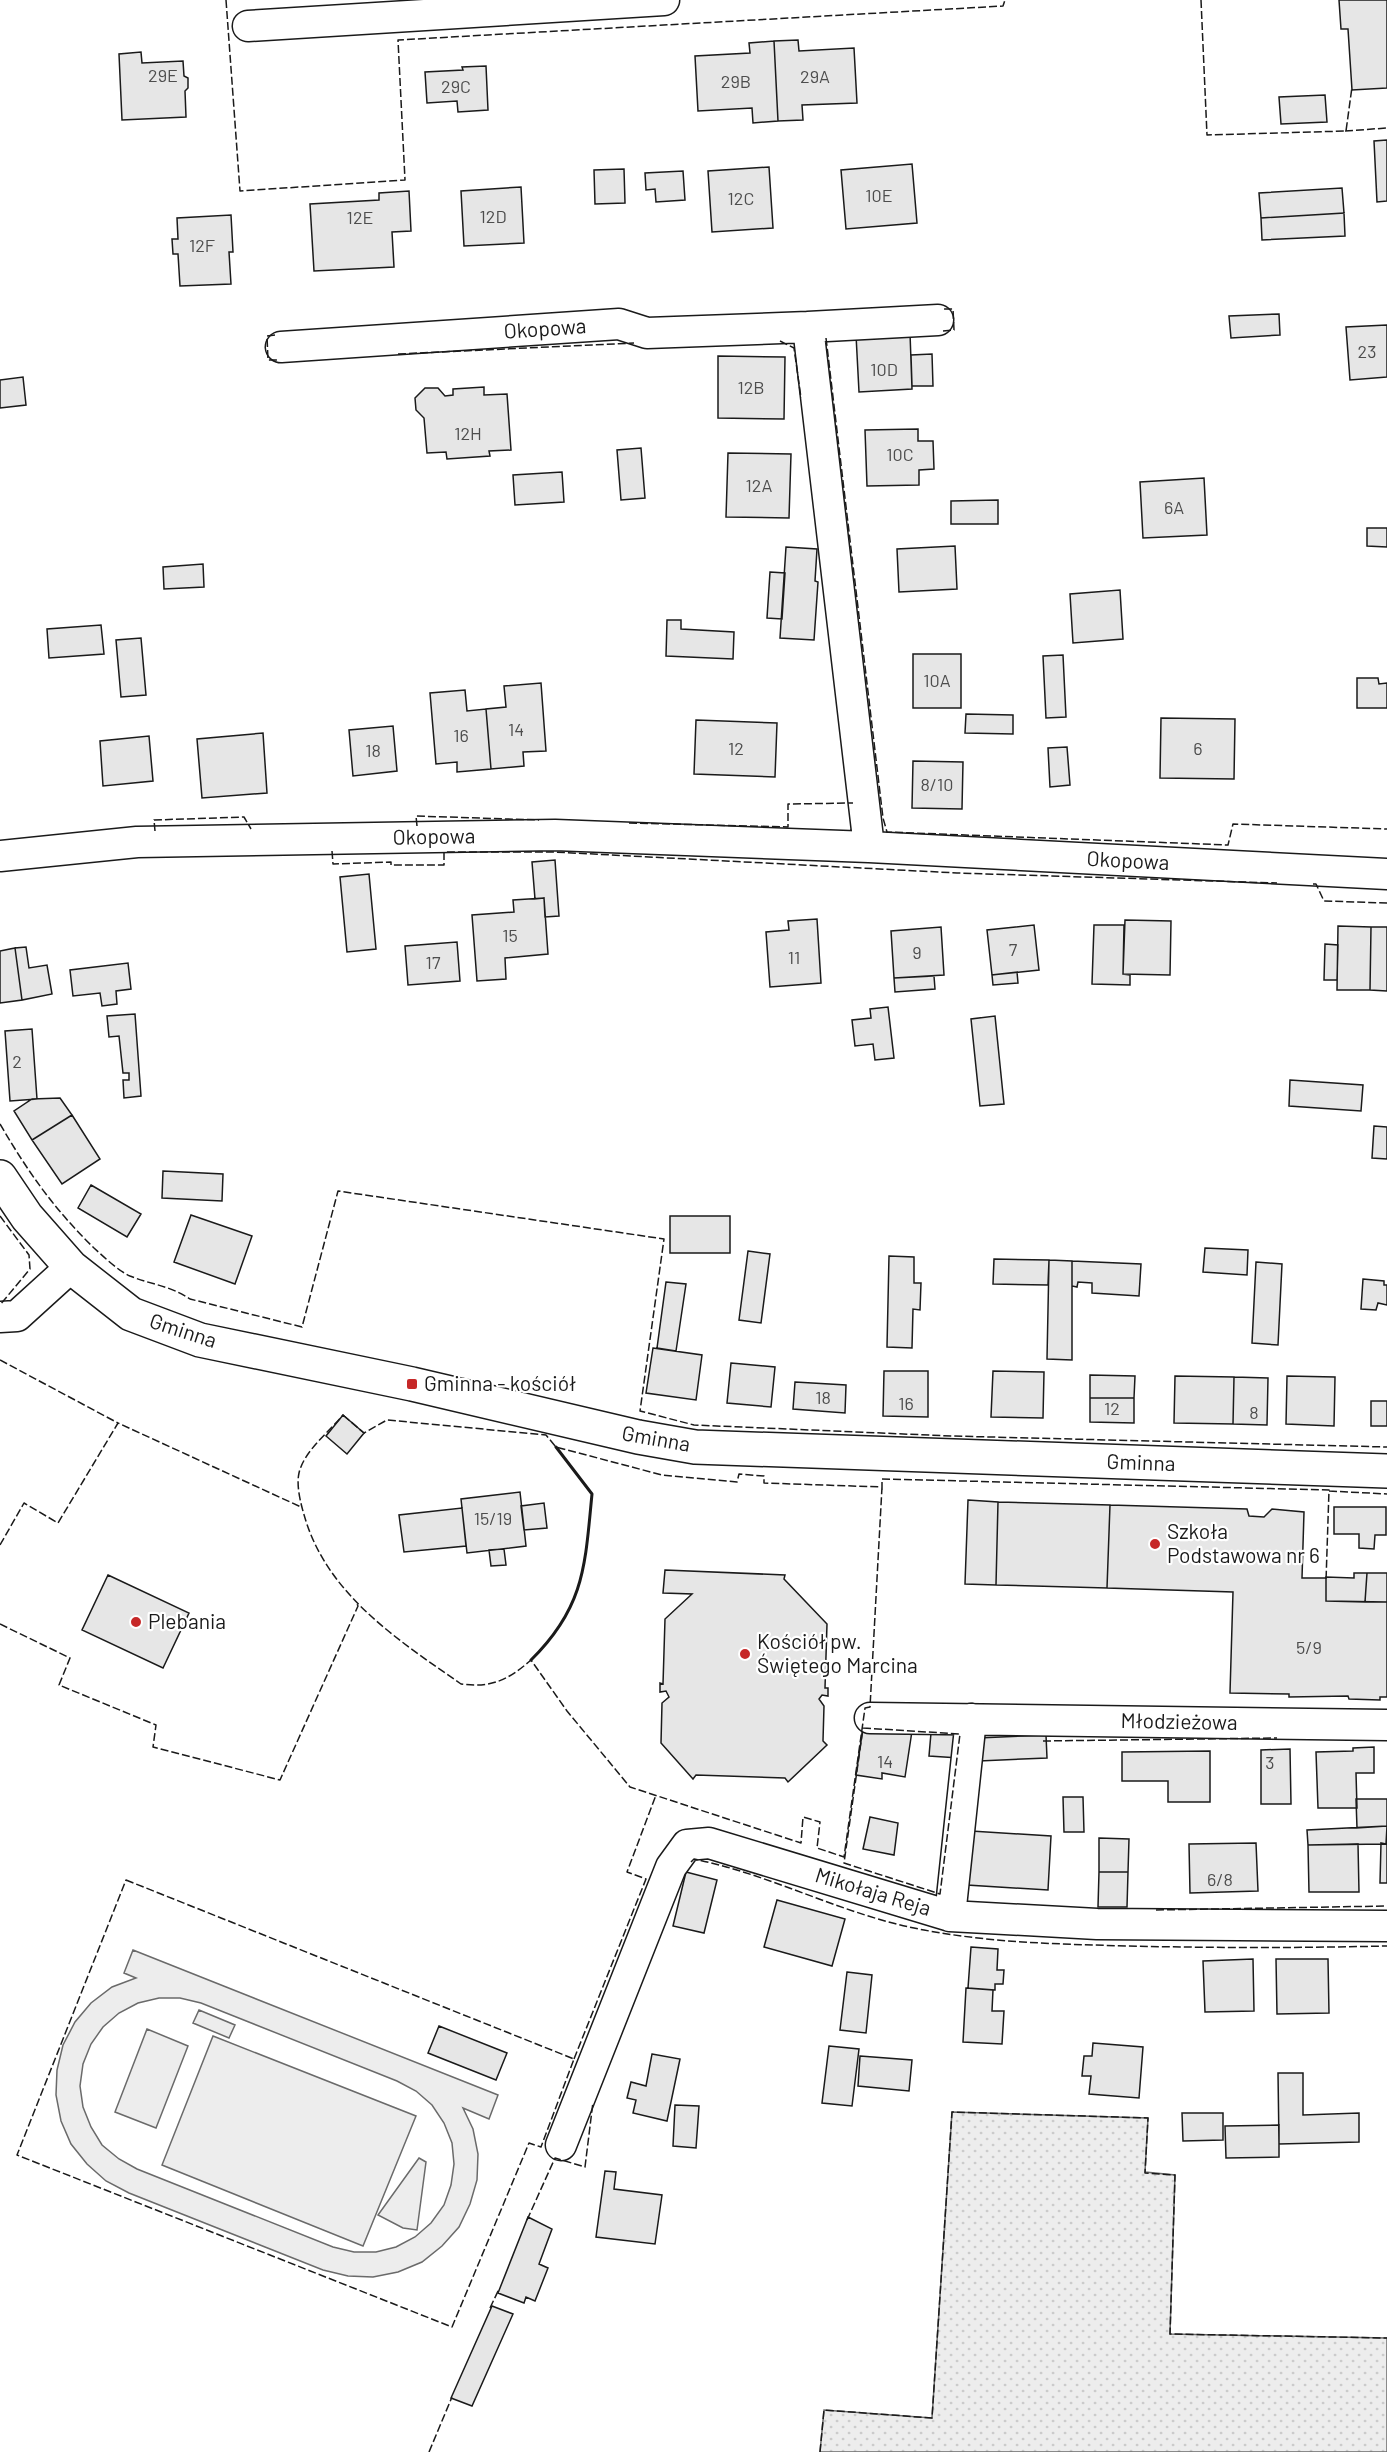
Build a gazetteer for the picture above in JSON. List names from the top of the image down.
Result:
{
  "streets": {
    "street": [
      "Okopowa",
      "Gminna",
      "Młodzieżowa",
      "Mikołaja Reja"
    ]
  },
  "places": {
    "transit": ["Gminna - kościół"],
    "other": ["Szkoła Podstawowa nr 6", "Plebania", "Kościół pw. Świętego Marcina"]
  },
  "house_numbers": [
    "29E",
    "29A",
    "29B",
    "29C",
    "10E",
    "12C",
    "12D",
    "12E",
    "12F",
    "23",
    "10D",
    "12B",
    "12H",
    "10C",
    "12A",
    "6A",
    "10A",
    "14",
    "16",
    "12",
    "6",
    "18",
    "8/10",
    "15",
    "7",
    "9",
    "11",
    "17",
    "2",
    "18",
    "16",
    "12",
    "8",
    "15/19",
    "5/9",
    "14",
    "3",
    "6/8"
  ]
}
